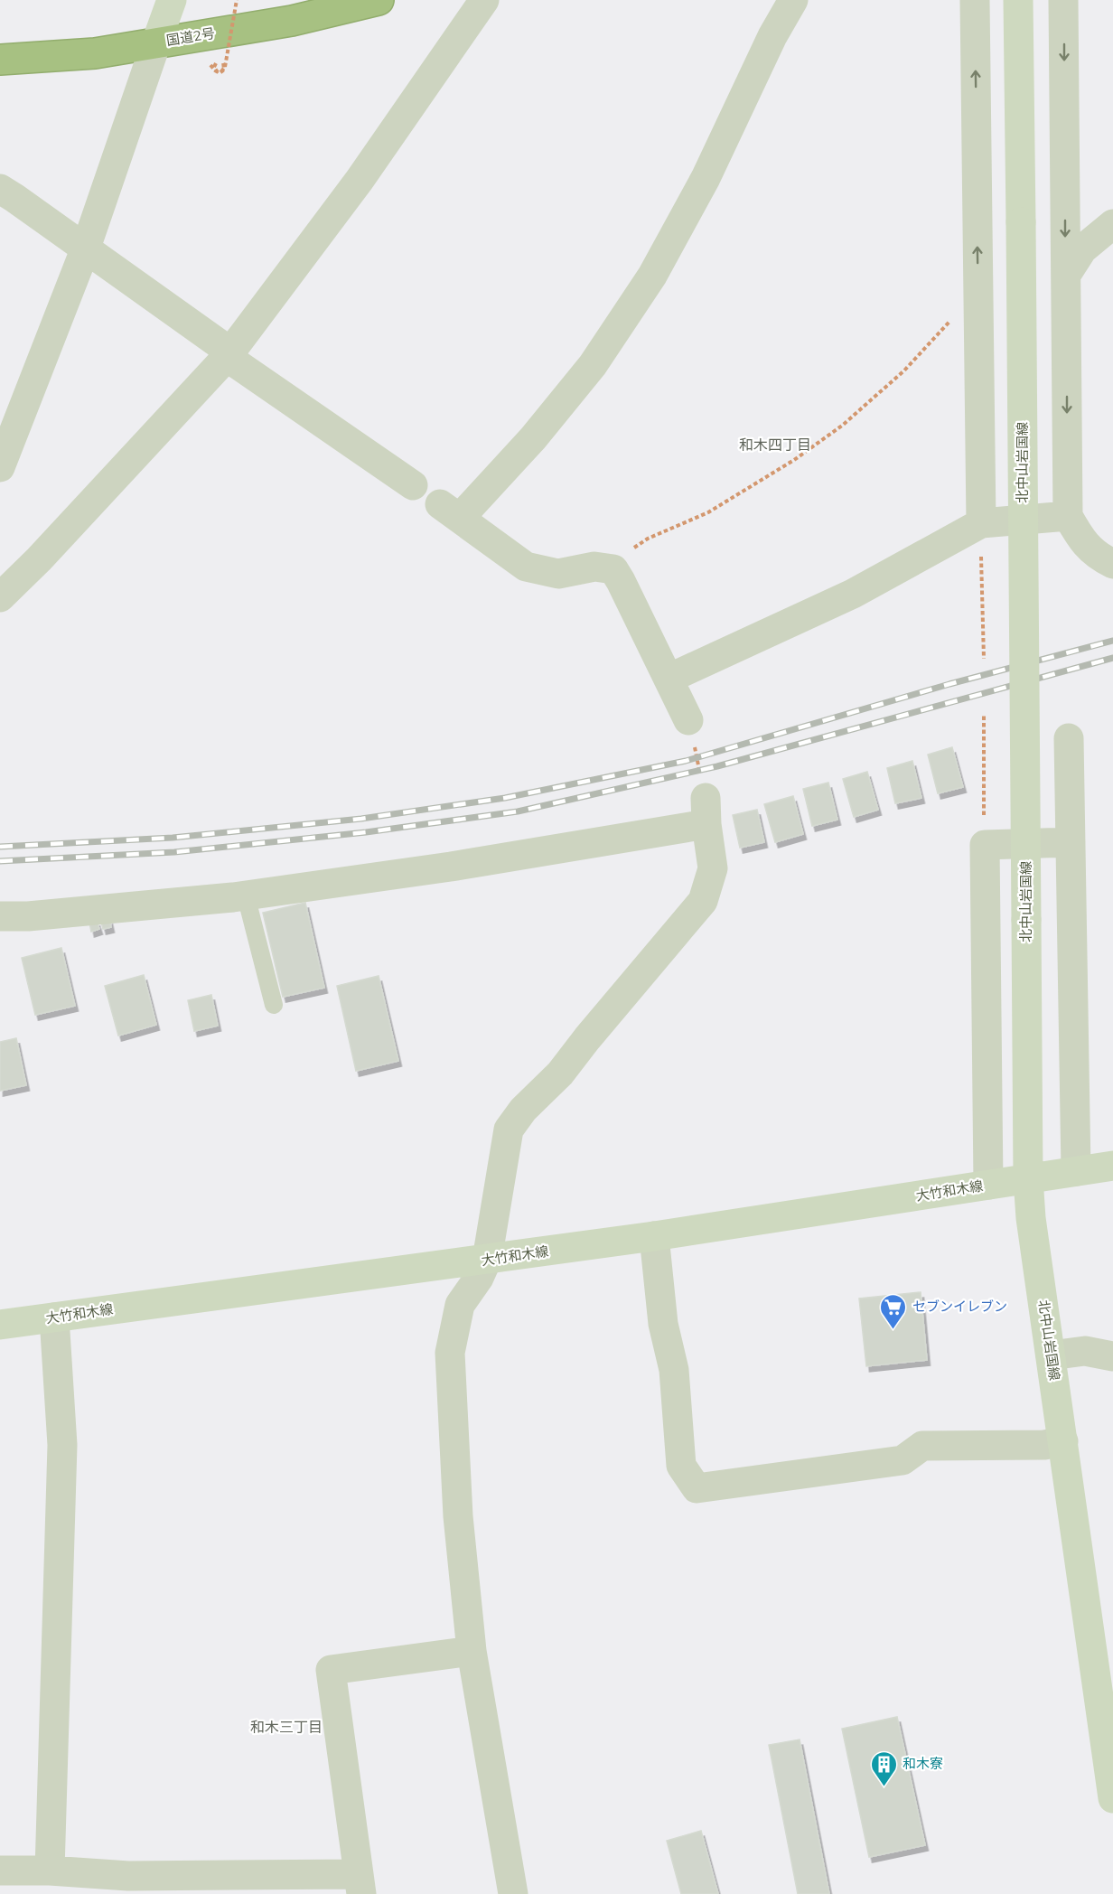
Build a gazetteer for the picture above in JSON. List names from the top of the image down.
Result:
{
  "streets": {
    "highway": ["国道2号"],
    "main road": ["北中山岩国線", "大竹和木線"]
  },
  "crossings": [
    ["北中山岩国線", "大竹和木線"]
  ],
  "districts": ["和木四丁目", "和木三丁目"],
  "places": {
    "supermarket": ["セブンイレブン"],
    "building": ["和木寮"]
  }
}
